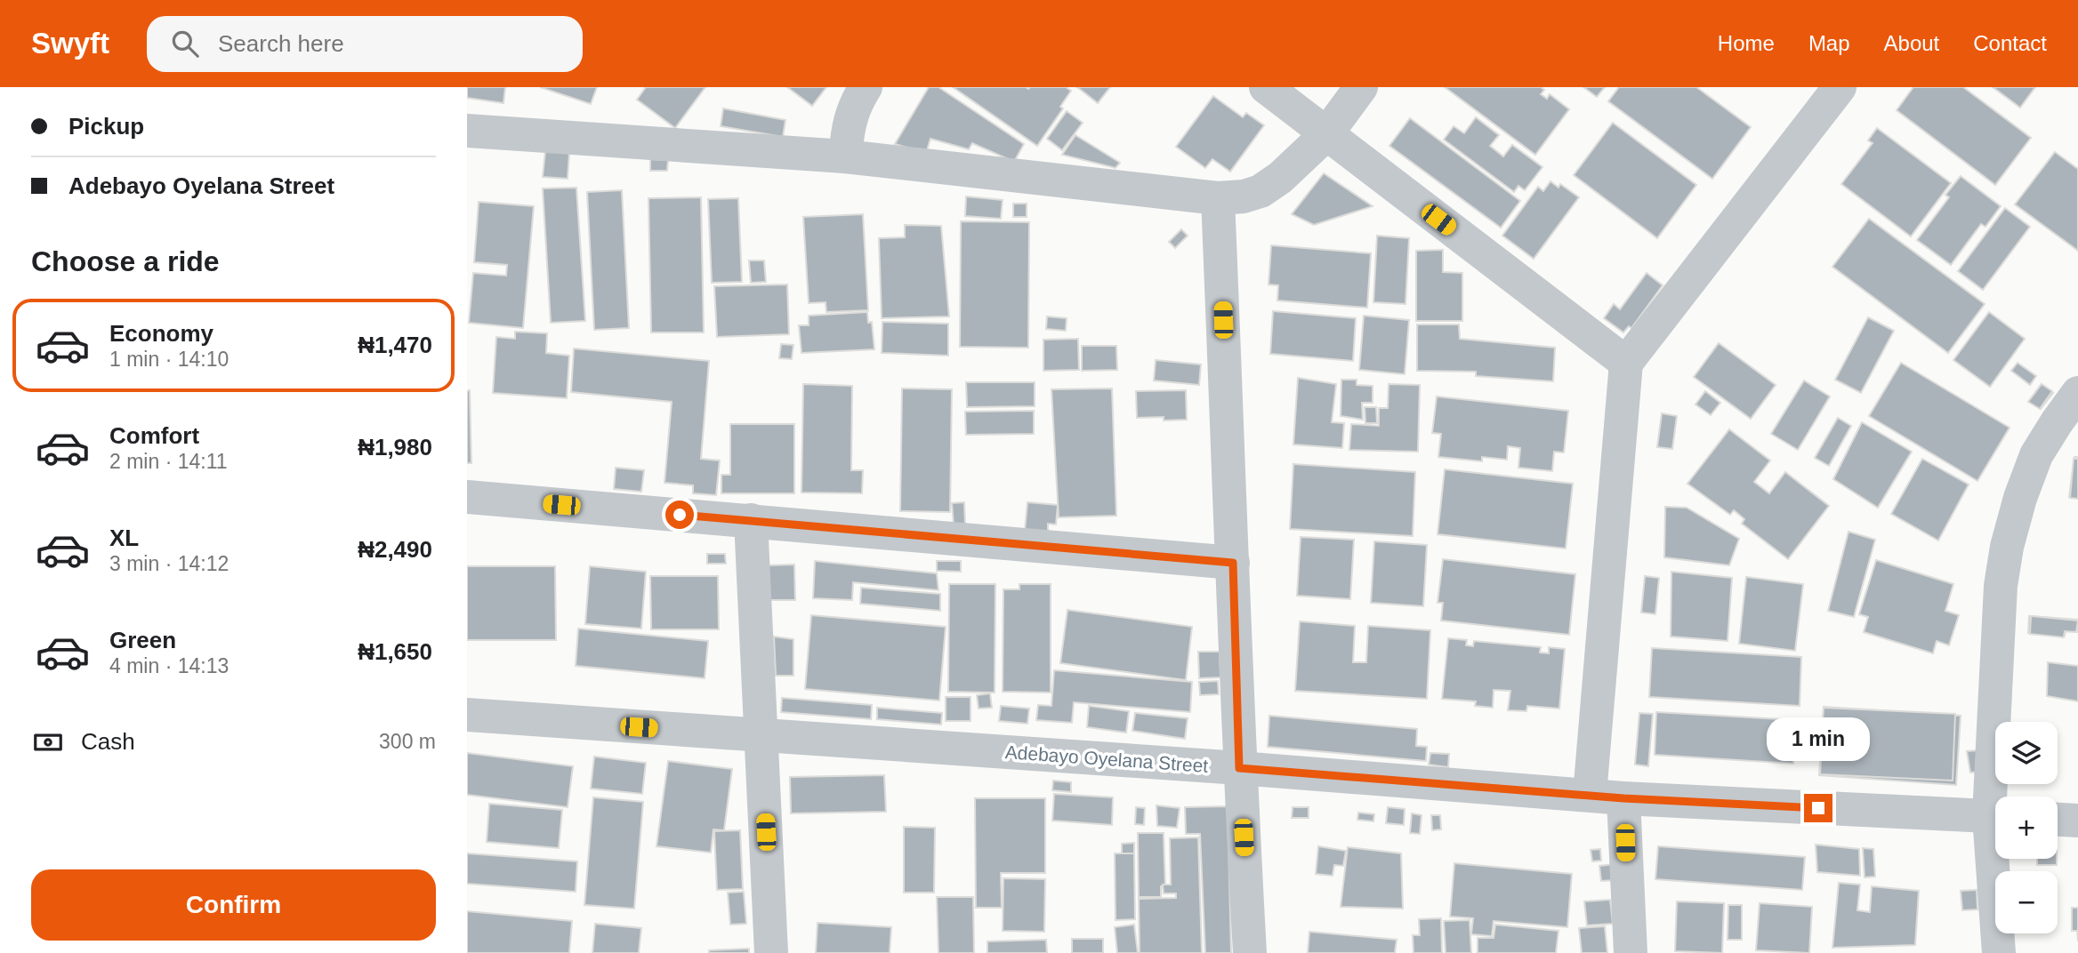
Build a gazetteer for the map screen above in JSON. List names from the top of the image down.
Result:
{
  "streets": {
    "street": ["Adebayo Oyelana Street"]
  },
  "page": {
    "header": "Swyft",
    "search": "Search here",
    "nav": [
      "Home",
      "Map",
      "About",
      "Contact"
    ],
    "banner": ["Pickup", "Adebayo Oyelana Street"],
    "heading": "Choose a ride",
    "list": [
      {
        "name": "Economy",
        "note": "1 min · 14:10",
        "value": "₦1,470"
      },
      {
        "name": "Comfort",
        "note": "2 min · 14:11",
        "value": "₦1,980"
      },
      {
        "name": "XL",
        "note": "3 min · 14:12",
        "value": "₦2,490"
      },
      {
        "name": "Green",
        "note": "4 min · 14:13",
        "value": "₦1,650"
      }
    ],
    "pay": ["Cash", "300 m"],
    "bubble": "1 min",
    "map_buttons": ["+", "−"],
    "buttons": "Confirm"
  }
}
